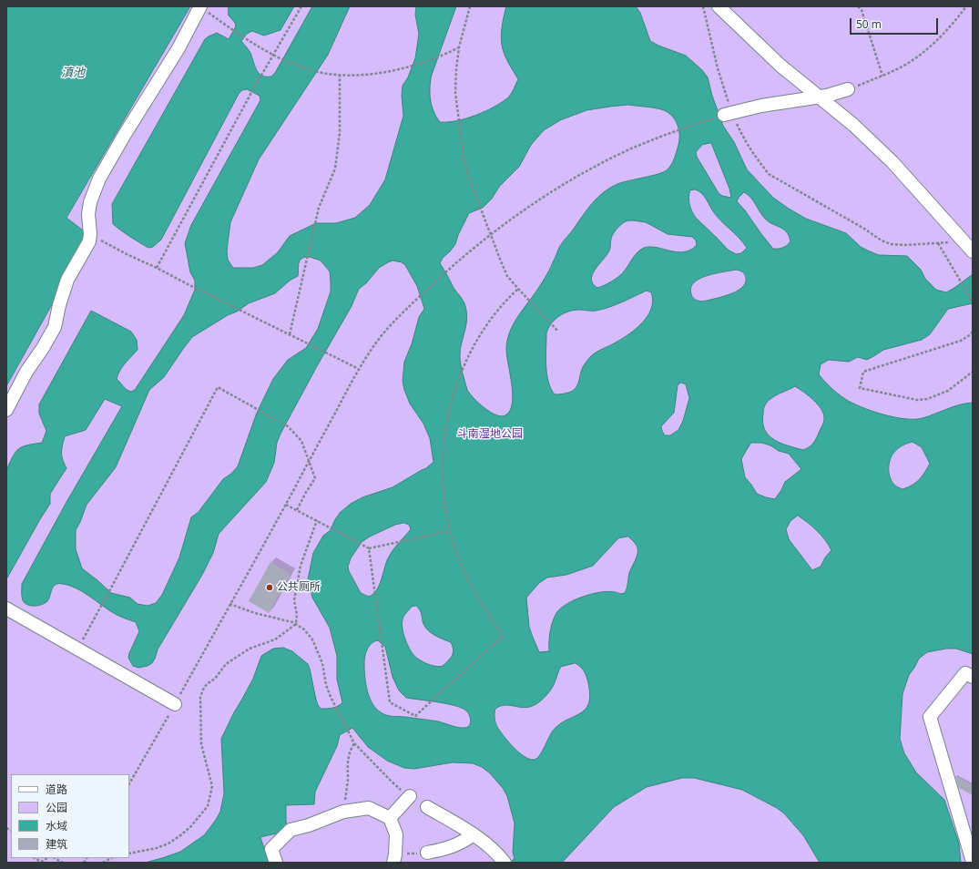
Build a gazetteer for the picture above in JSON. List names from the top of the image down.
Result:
{
  "water": ["滇池"],
  "parks": ["斗南湿地公园"],
  "places": ["公共厕所"],
  "legend": [
    "道路",
    "公园",
    "水域",
    "建筑"
  ],
  "scale_bar": "50 m"
}
